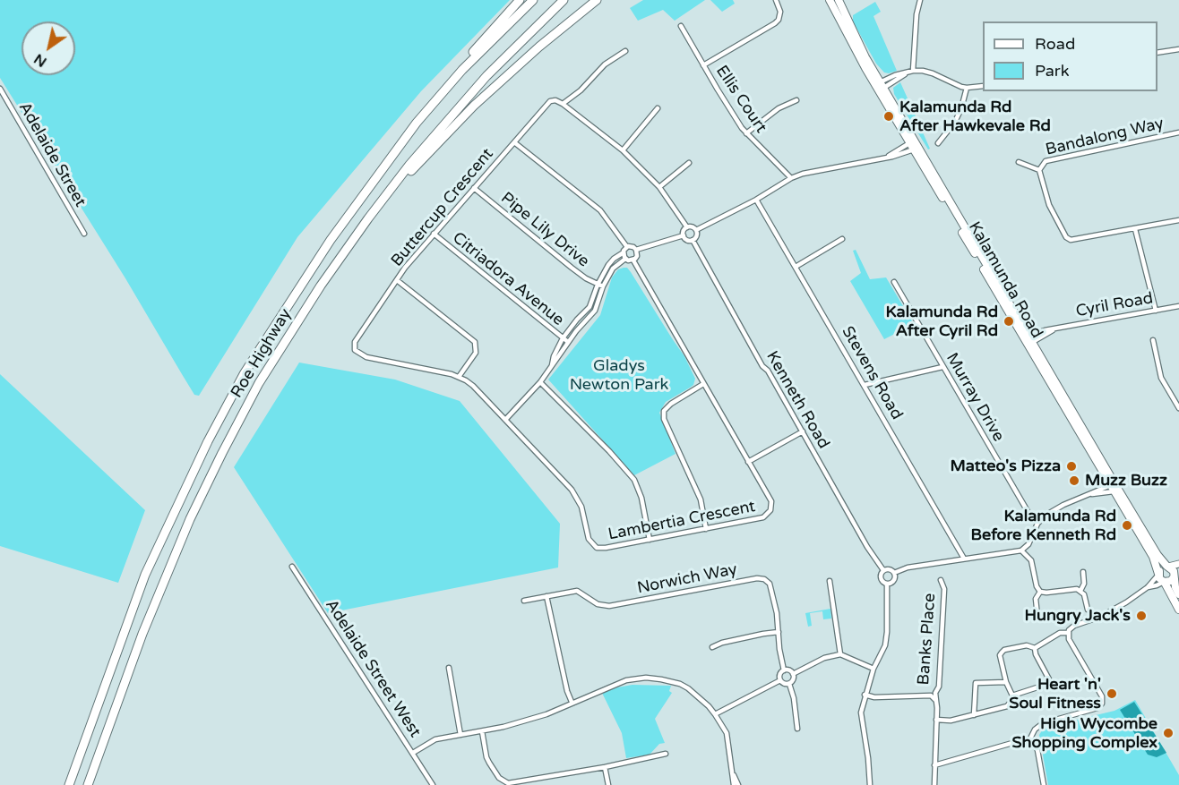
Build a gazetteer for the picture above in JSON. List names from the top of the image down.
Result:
{
  "streets": {
    "highway": ["Roe Highway"],
    "main road": ["Kalamunda Road"],
    "street": [
      "Ellis Court",
      "Bandalong Way",
      "Adelaide Street",
      "Buttercup Crescent",
      "Pipe Lily Drive",
      "Citriadora Avenue",
      "Cyril Road",
      "Stevens Road",
      "Murray Drive",
      "Kenneth Road",
      "Lambertia Crescent",
      "Norwich Way",
      "Banks Place",
      "Adelaide Street West"
    ]
  },
  "crossings": [
    ["Buttercup Crescent", "Pipe Lily Drive"],
    ["Buttercup Crescent", "Citriadora Avenue"],
    ["Buttercup Crescent", "Lambertia Crescent"],
    ["Kalamunda Road", "Cyril Road"]
  ],
  "parks": ["Gladys Newton Park"],
  "places": [
    "Kalamunda Rd After Hawkevale Rd",
    "Kalamunda Rd After Cyril Rd",
    "Matteo's Pizza",
    "Muzz Buzz",
    "Kalamunda Rd Before Kenneth Rd",
    "Hungry Jack's",
    "Heart 'n' Soul Fitness",
    "High Wycombe Shopping Complex"
  ],
  "legend": ["Road", "Park"],
  "north": "bottom left"
}
